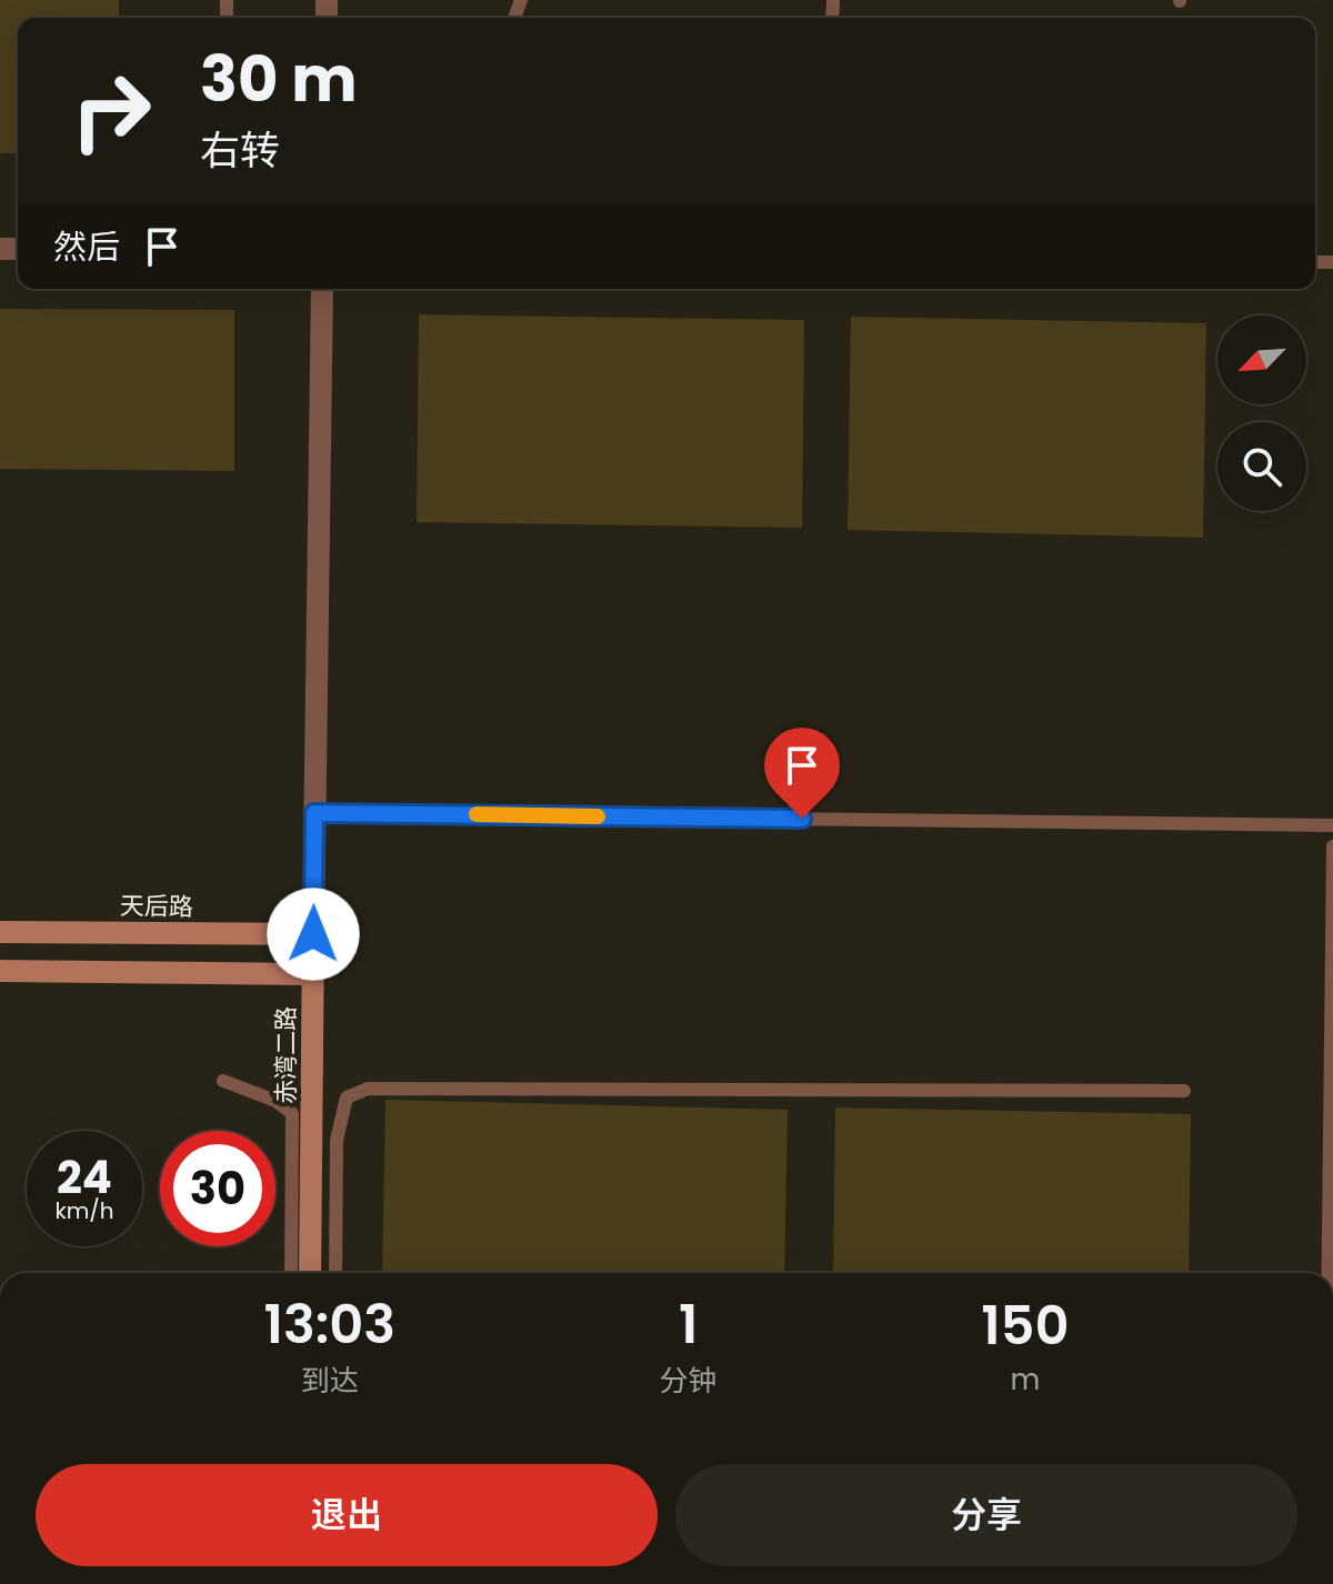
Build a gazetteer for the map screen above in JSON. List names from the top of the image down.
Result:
{
  "streets": {
    "street": ["天后路", "赤湾二路"]
  },
  "crossings": [
    ["天后路", "赤湾二路"]
  ],
  "north": "bottom left",
  "page": {
    "turn": ["30 m", "右转"],
    "then": "然后",
    "speed": "24 km/h",
    "limit": "30",
    "eta": [
      "13:03",
      "到达",
      "1",
      "分钟",
      "150",
      "m"
    ],
    "buttons": ["退出", "分享"]
  }
}
